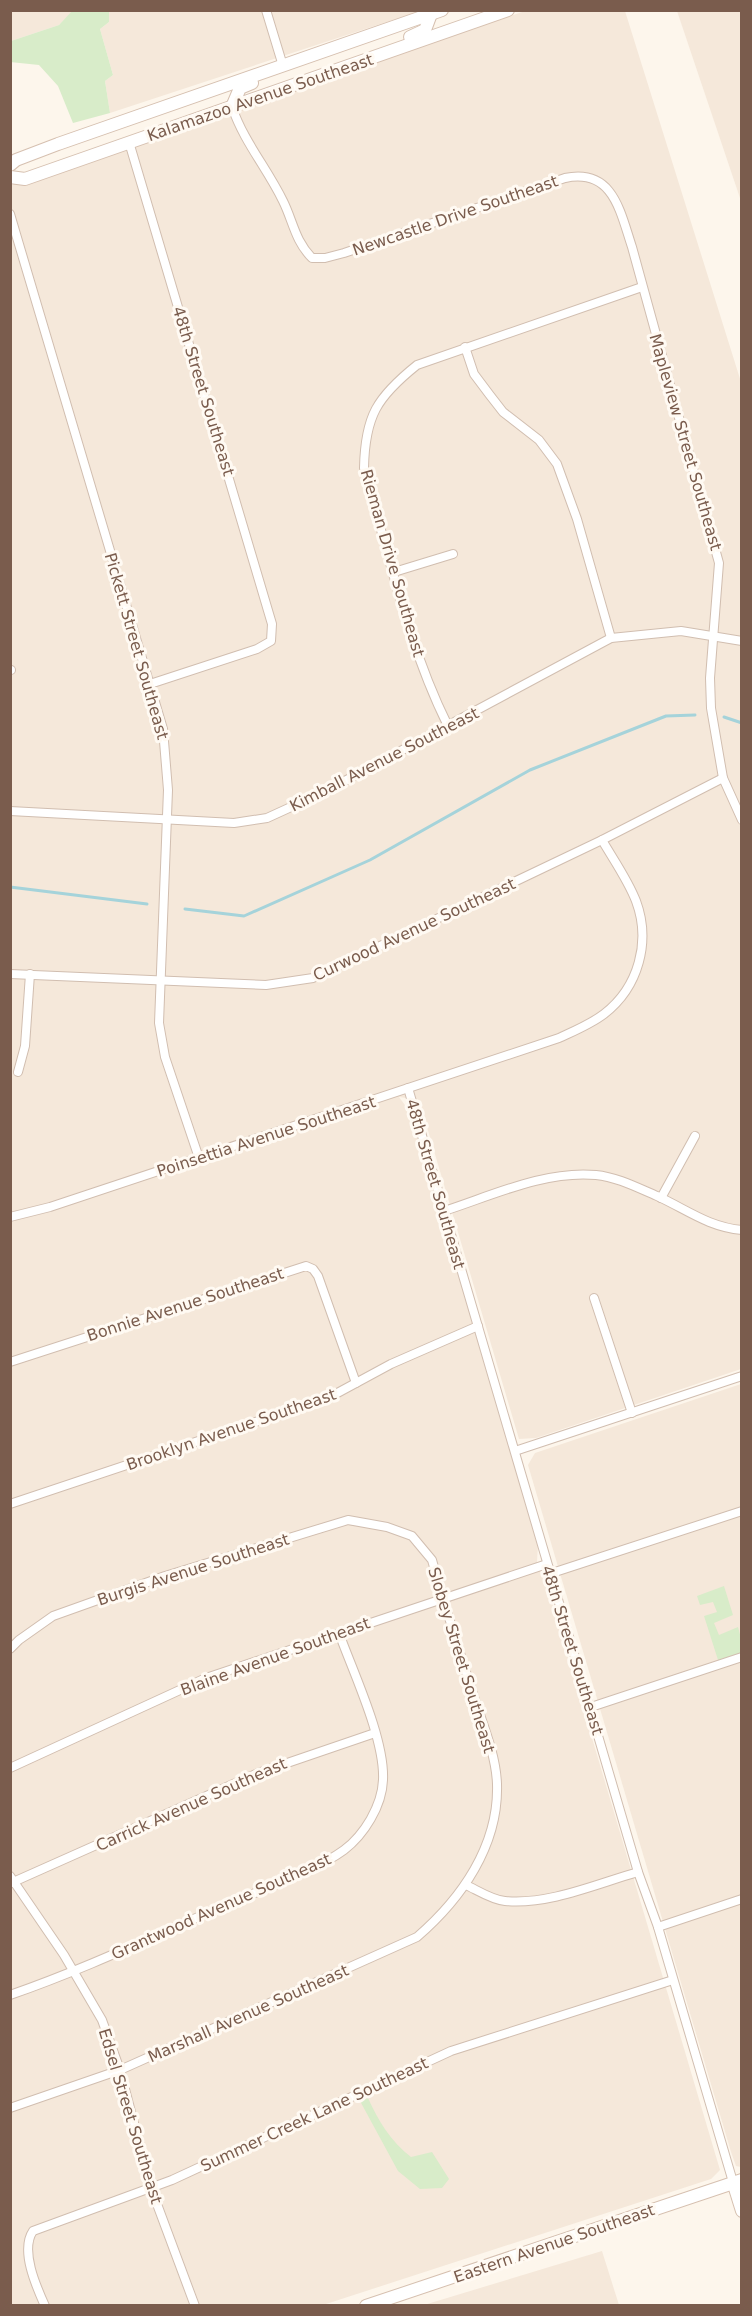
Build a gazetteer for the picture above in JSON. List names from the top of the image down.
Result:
{
  "streets": {
    "main road": ["Kalamazoo Avenue Southeast", "48th Street Southeast", "Eastern Avenue Southeast"],
    "street": [
      "Newcastle Drive Southeast",
      "Mapleview Street Southeast",
      "Rieman Drive Southeast",
      "Pickett Street Southeast",
      "Kimball Avenue Southeast",
      "Curwood Avenue Southeast",
      "Poinsettia Avenue Southeast",
      "Bonnie Avenue Southeast",
      "Brooklyn Avenue Southeast",
      "Burgis Avenue Southeast",
      "Blaine Avenue Southeast",
      "Slobey Street Southeast",
      "Carrick Avenue Southeast",
      "Grantwood Avenue Southeast",
      "Marshall Avenue Southeast",
      "Summer Creek Lane Southeast",
      "Edsel Street Southeast"
    ]
  },
  "crossings": [
    ["Kalamazoo Avenue Southeast", "Newcastle Drive Southeast"],
    ["Kalamazoo Avenue Southeast", "48th Street Southeast"],
    ["Newcastle Drive Southeast", "Mapleview Street Southeast"],
    ["48th Street Southeast", "Pickett Street Southeast"],
    ["48th Street Southeast", "Poinsettia Avenue Southeast"],
    ["48th Street Southeast", "Brooklyn Avenue Southeast"],
    ["48th Street Southeast", "Blaine Avenue Southeast"],
    ["48th Street Southeast", "Summer Creek Lane Southeast"],
    ["48th Street Southeast", "Eastern Avenue Southeast"],
    ["Mapleview Street Southeast", "Rieman Drive Southeast"],
    ["Mapleview Street Southeast", "Kimball Avenue Southeast"],
    ["Mapleview Street Southeast", "Curwood Avenue Southeast"],
    ["Rieman Drive Southeast", "Kimball Avenue Southeast"],
    ["Pickett Street Southeast", "Kimball Avenue Southeast"],
    ["Pickett Street Southeast", "Curwood Avenue Southeast"],
    ["Pickett Street Southeast", "Poinsettia Avenue Southeast"],
    ["Curwood Avenue Southeast", "Poinsettia Avenue Southeast"],
    ["Bonnie Avenue Southeast", "Brooklyn Avenue Southeast"],
    ["Burgis Avenue Southeast", "Slobey Street Southeast"],
    ["Blaine Avenue Southeast", "Slobey Street Southeast"],
    ["Blaine Avenue Southeast", "Grantwood Avenue Southeast"],
    ["Slobey Street Southeast", "Marshall Avenue Southeast"],
    ["Carrick Avenue Southeast", "Grantwood Avenue Southeast"],
    ["Carrick Avenue Southeast", "Edsel Street Southeast"],
    ["Grantwood Avenue Southeast", "Edsel Street Southeast"],
    ["Marshall Avenue Southeast", "Edsel Street Southeast"],
    ["Summer Creek Lane Southeast", "Edsel Street Southeast"]
  ]
}
